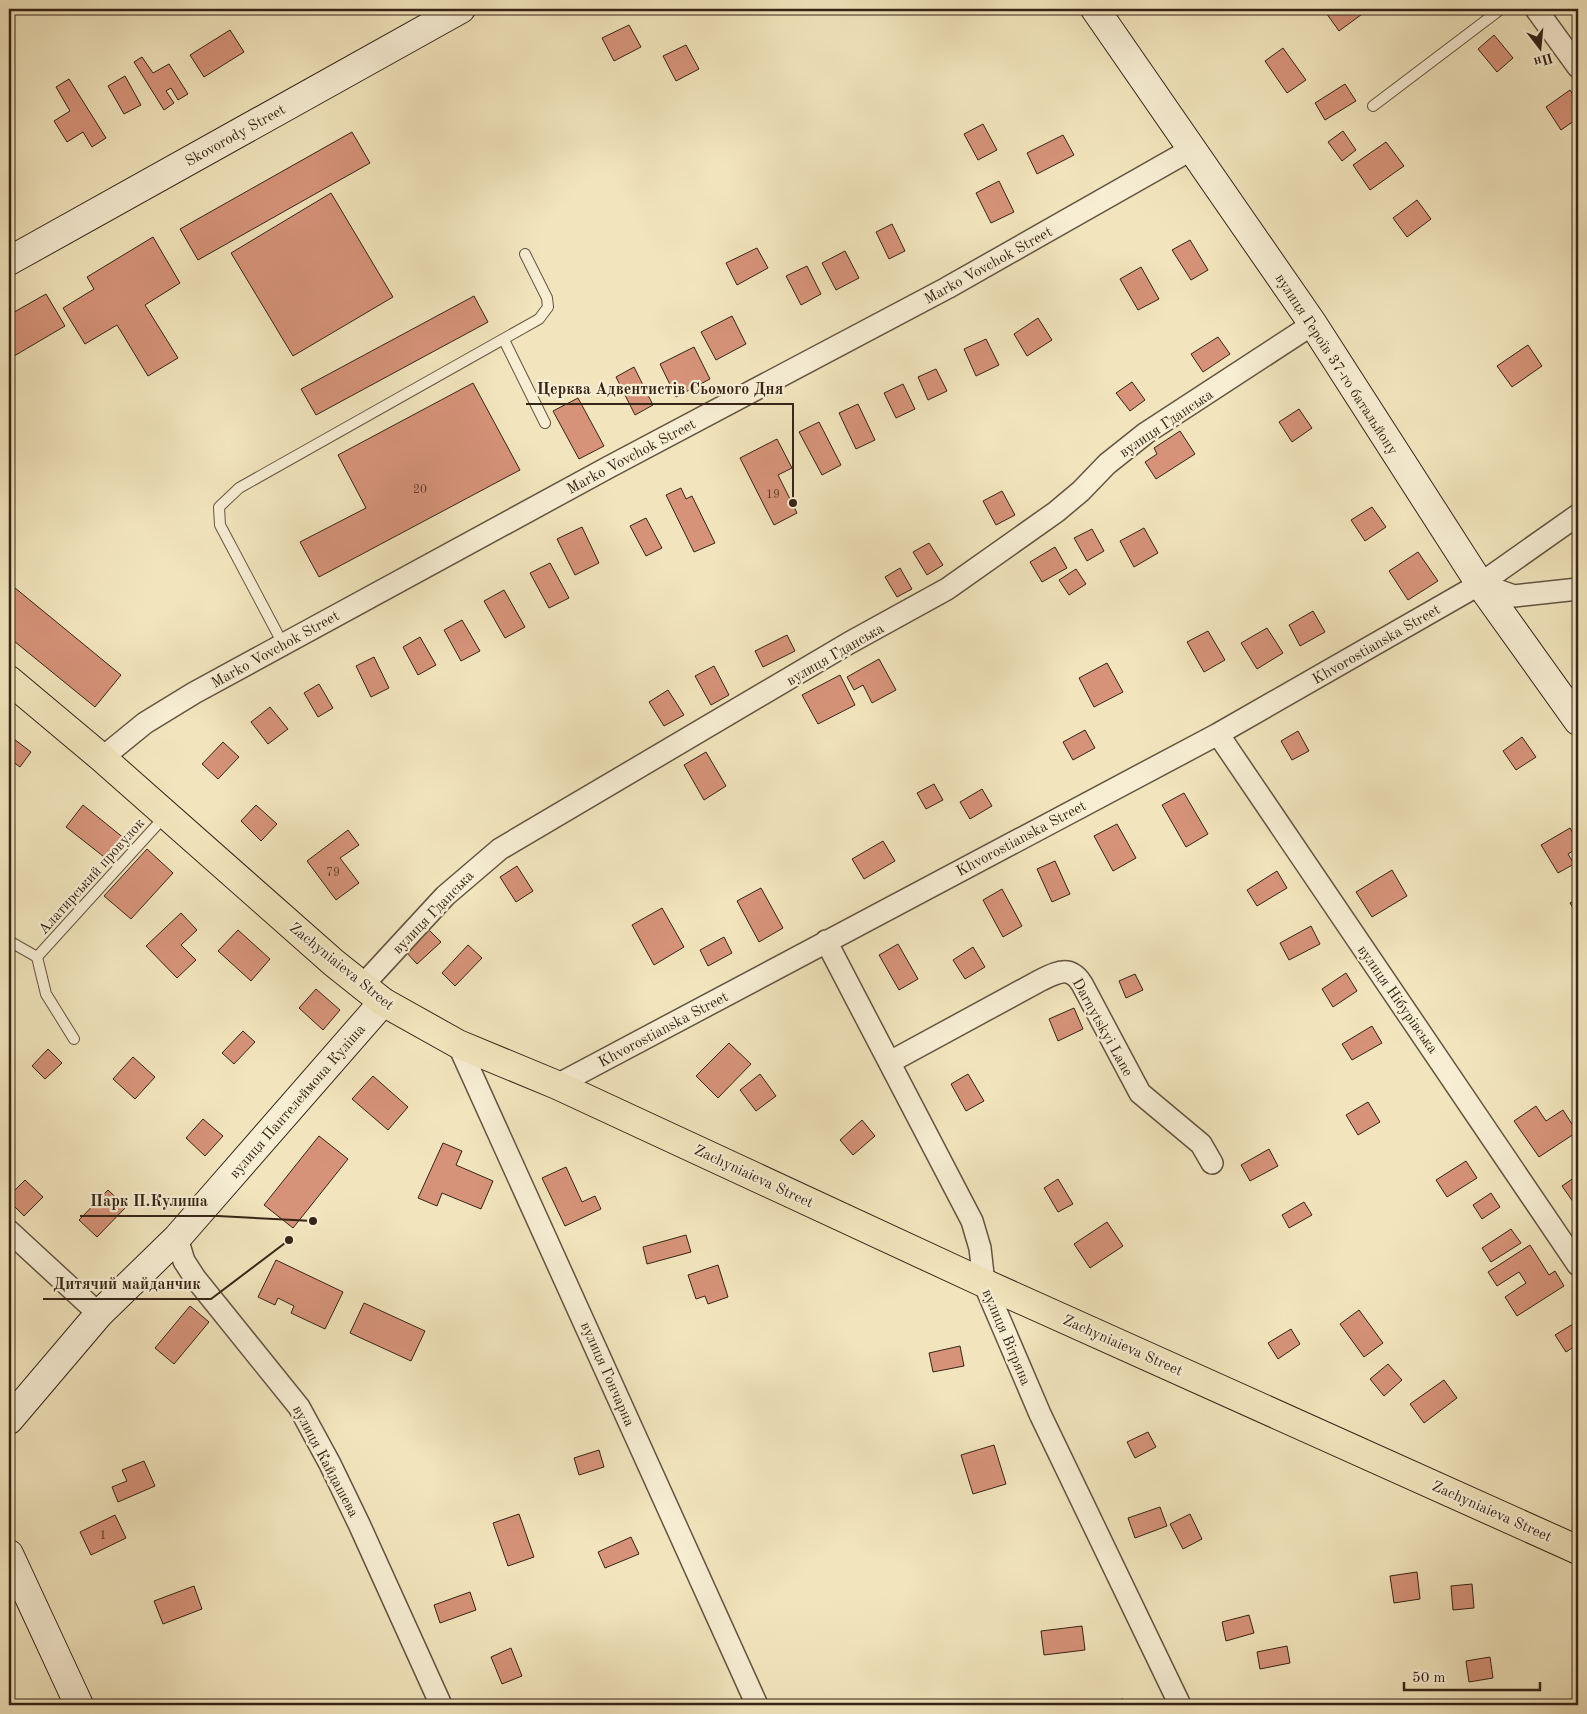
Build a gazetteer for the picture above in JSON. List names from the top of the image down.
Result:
{
  "streets": {
    "main road": ["Zachyniaieva Street"],
    "street": [
      "Skovorody Street",
      "Marko Vovchok Street",
      "вулиця Героїв 37-го батальйону",
      "вулиця Гданська",
      "Khvorostianska Street",
      "вулиця Нібурівська",
      "Darnytskyi Lane",
      "вулиця Пантелеймона Куліша",
      "вулиця Вітряна",
      "вулиця Гончарна",
      "вулиця Кайдашева"
    ],
    "lane": ["Алатирський провулок"]
  },
  "crossings": [
    ["Marko Vovchok Street", "вулиця Героїв 37-го батальйону"],
    ["Marko Vovchok Street", "Zachyniaieva Street"],
    ["вулиця Героїв 37-го батальйону", "вулиця Гданська"],
    ["вулиця Героїв 37-го батальйону", "Khvorostianska Street"],
    ["вулиця Гданська", "Zachyniaieva Street"],
    ["вулиця Гданська", "вулиця Пантелеймона Куліша"],
    ["Khvorostianska Street", "Zachyniaieva Street"],
    ["Khvorostianska Street", "вулиця Нібурівська"],
    ["Khvorostianska Street", "вулиця Вітряна"],
    ["Алатирський провулок", "Zachyniaieva Street"],
    ["Zachyniaieva Street", "вулиця Пантелеймона Куліша"],
    ["Zachyniaieva Street", "вулиця Вітряна"],
    ["Zachyniaieva Street", "вулиця Гончарна"],
    ["Darnytskyi Lane", "вулиця Вітряна"],
    ["вулиця Пантелеймона Куліша", "вулиця Кайдашева"]
  ],
  "places": ["Церква Адвентистів Сьомого Дня", "Парк П.Кулиша", "Дитячий майданчик"],
  "house_numbers": [
    "20",
    "19",
    "79",
    "1"
  ],
  "scale_bar": "50 m",
  "north": "bottom"
}
